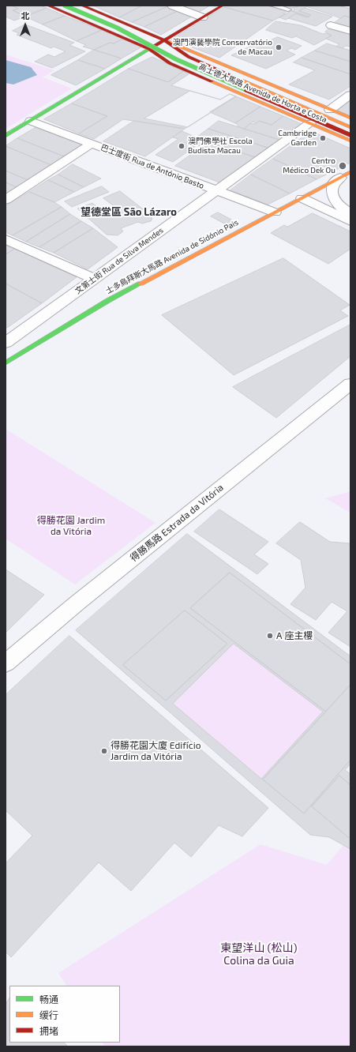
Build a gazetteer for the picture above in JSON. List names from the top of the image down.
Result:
{
  "streets": {
    "main road": ["高士德大馬路 Avenida de Horta e Costa", "士多鳥拜斯大馬路 Avenida de Sidónio Pais"],
    "street": ["巴士度街 Rua de António Basto", "文第士街 Rua de Silva Mendes", "得勝馬路 Estrada da Vitória"]
  },
  "crossings": [
    ["高士德大馬路 Avenida de Horta e Costa", "文第士街 Rua de Silva Mendes"],
    ["巴士度街 Rua de António Basto", "士多鳥拜斯大馬路 Avenida de Sidónio Pais"],
    ["巴士度街 Rua de António Basto", "文第士街 Rua de Silva Mendes"]
  ],
  "districts": ["望德堂區 São Lázaro"],
  "parks": ["得勝花園 Jardim da Vitória", "東望洋山 (松山) Colina da Guia"],
  "places": [
    "澳門演藝學院 Conservatório de Macau",
    "Cambridge Garden",
    "澳門佛學社 Escola Budista Macau",
    "Centro Médico Dek Ou",
    "A 座主樓",
    "得勝花園大廈 Edifício Jardim da Vitória"
  ],
  "legend": ["畅通", "缓行", "拥堵"],
  "north": "top"
}
